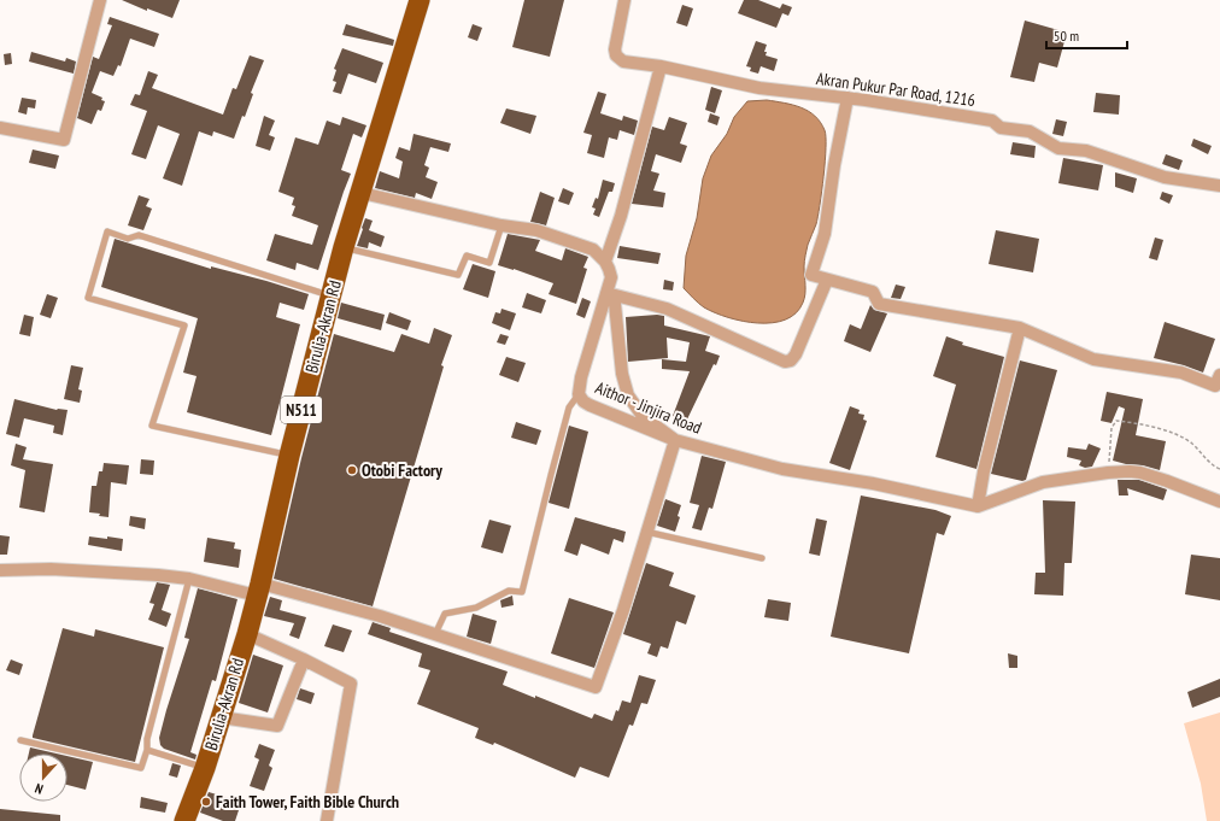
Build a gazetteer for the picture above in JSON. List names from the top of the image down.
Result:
{
  "streets": {
    "highway": ["Birulia-Akran Rd", "N511"],
    "street": ["Akran Pukur Par Road, 1216", "Aithor - Jinjira Road"]
  },
  "places": ["Otobi Factory", "Faith Tower, Faith Bible Church"],
  "scale_bar": "50 m",
  "north": "bottom"
}
